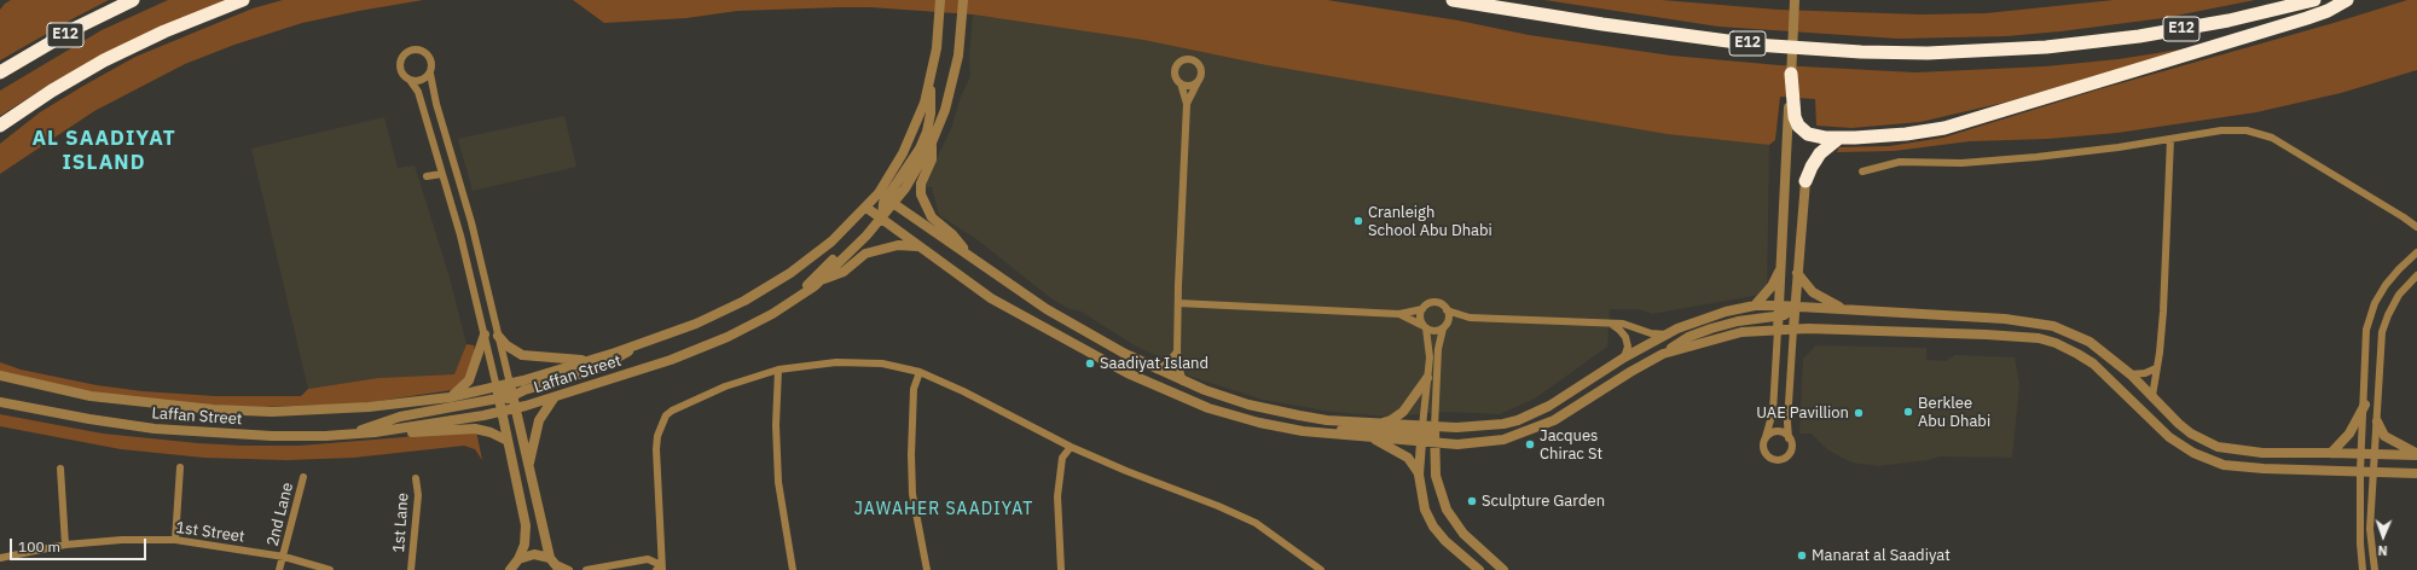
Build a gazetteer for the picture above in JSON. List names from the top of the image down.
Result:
{
  "streets": {
    "highway": ["E12"],
    "street": [
      "Laffan Street",
      "2nd Lane",
      "1st Lane",
      "1st Street"
    ]
  },
  "crossings": [
    ["2nd Lane", "1st Street"]
  ],
  "districts": ["AL SAADIYAT ISLAND", "JAWAHER SAADIYAT"],
  "places": [
    "Cranleigh School Abu Dhabi",
    "Saadiyat Island",
    "Berklee Abu Dhabi",
    "UAE Pavillion",
    "Jacques Chirac St",
    "Sculpture Garden",
    "Manarat al Saadiyat"
  ],
  "scale_bar": "100 m",
  "north": "bottom"
}
